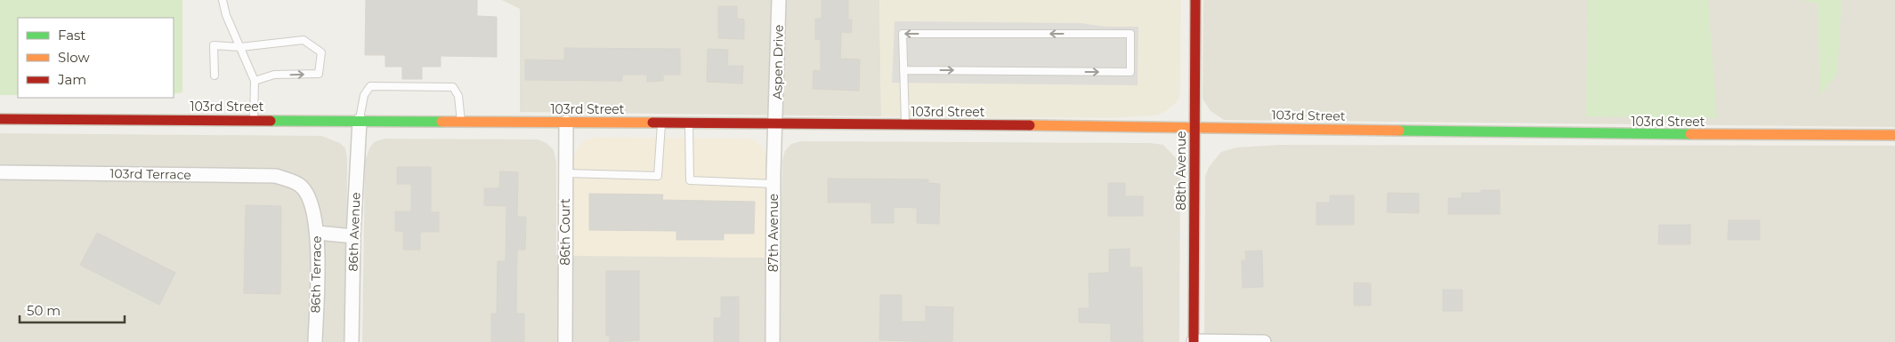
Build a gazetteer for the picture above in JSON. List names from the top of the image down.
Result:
{
  "streets": {
    "street": [
      "Aspen Drive",
      "103rd Street",
      "88th Avenue",
      "103rd Terrace",
      "86th Avenue",
      "86th Court",
      "87th Avenue",
      "86th Terrace"
    ]
  },
  "crossings": [
    ["Aspen Drive", "103rd Street"],
    ["Aspen Drive", "87th Avenue"],
    ["103rd Street", "88th Avenue"],
    ["103rd Street", "86th Avenue"],
    ["103rd Street", "86th Court"],
    ["103rd Street", "87th Avenue"],
    ["103rd Terrace", "86th Terrace"]
  ],
  "legend": ["Fast", "Slow", "Jam"],
  "scale_bar": "50 m"
}
